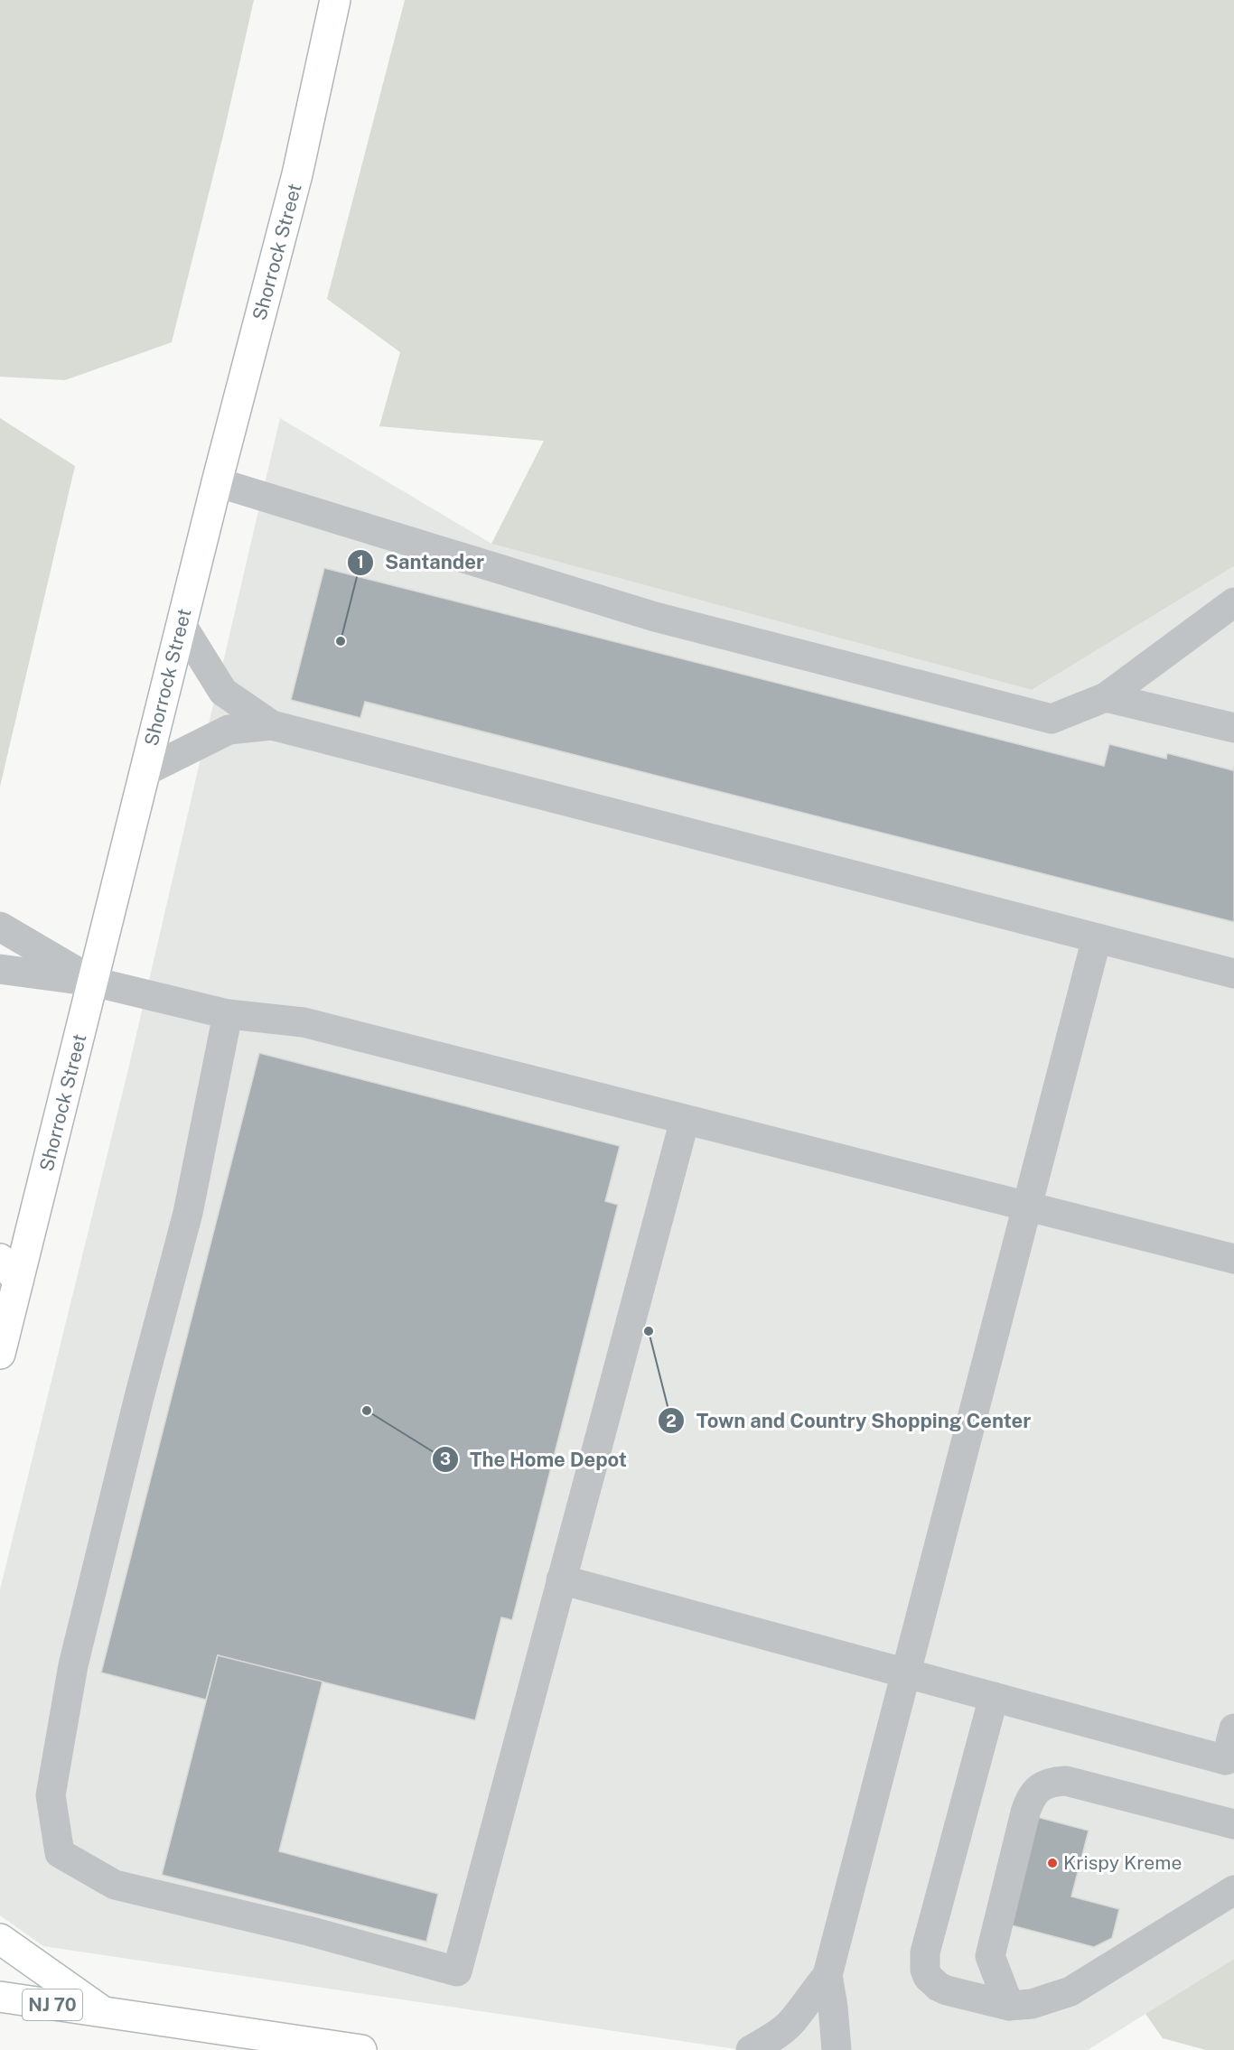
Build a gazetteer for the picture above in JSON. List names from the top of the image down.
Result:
{
  "streets": {
    "main road": ["Shorrock Street", "NJ 70"]
  },
  "places": [
    "Santander",
    "Town and Country Shopping Center",
    "The Home Depot",
    "Krispy Kreme"
  ]
}
